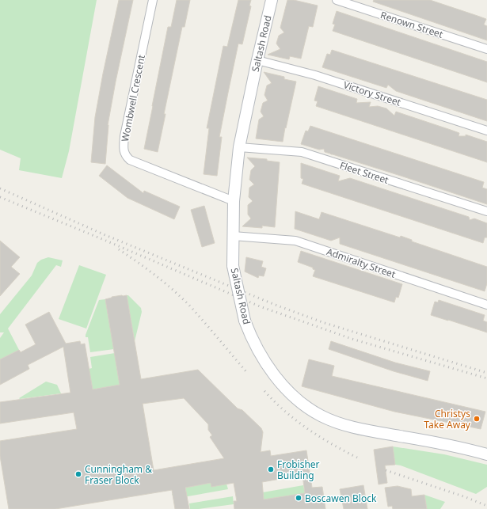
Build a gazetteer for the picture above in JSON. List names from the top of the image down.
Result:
{
  "streets": {
    "main road": ["Saltash Road"],
    "street": [
      "Renown Street",
      "Victory Street",
      "Wombwell Crescent",
      "Fleet Street",
      "Admiralty Street"
    ]
  },
  "crossings": [
    ["Saltash Road", "Victory Street"],
    ["Saltash Road", "Wombwell Crescent"],
    ["Saltash Road", "Fleet Street"],
    ["Saltash Road", "Admiralty Street"]
  ],
  "places": [
    "Christys Take Away",
    "Frobisher Building",
    "Cunningham & Fraser Block",
    "Boscawen Block"
  ]
}
